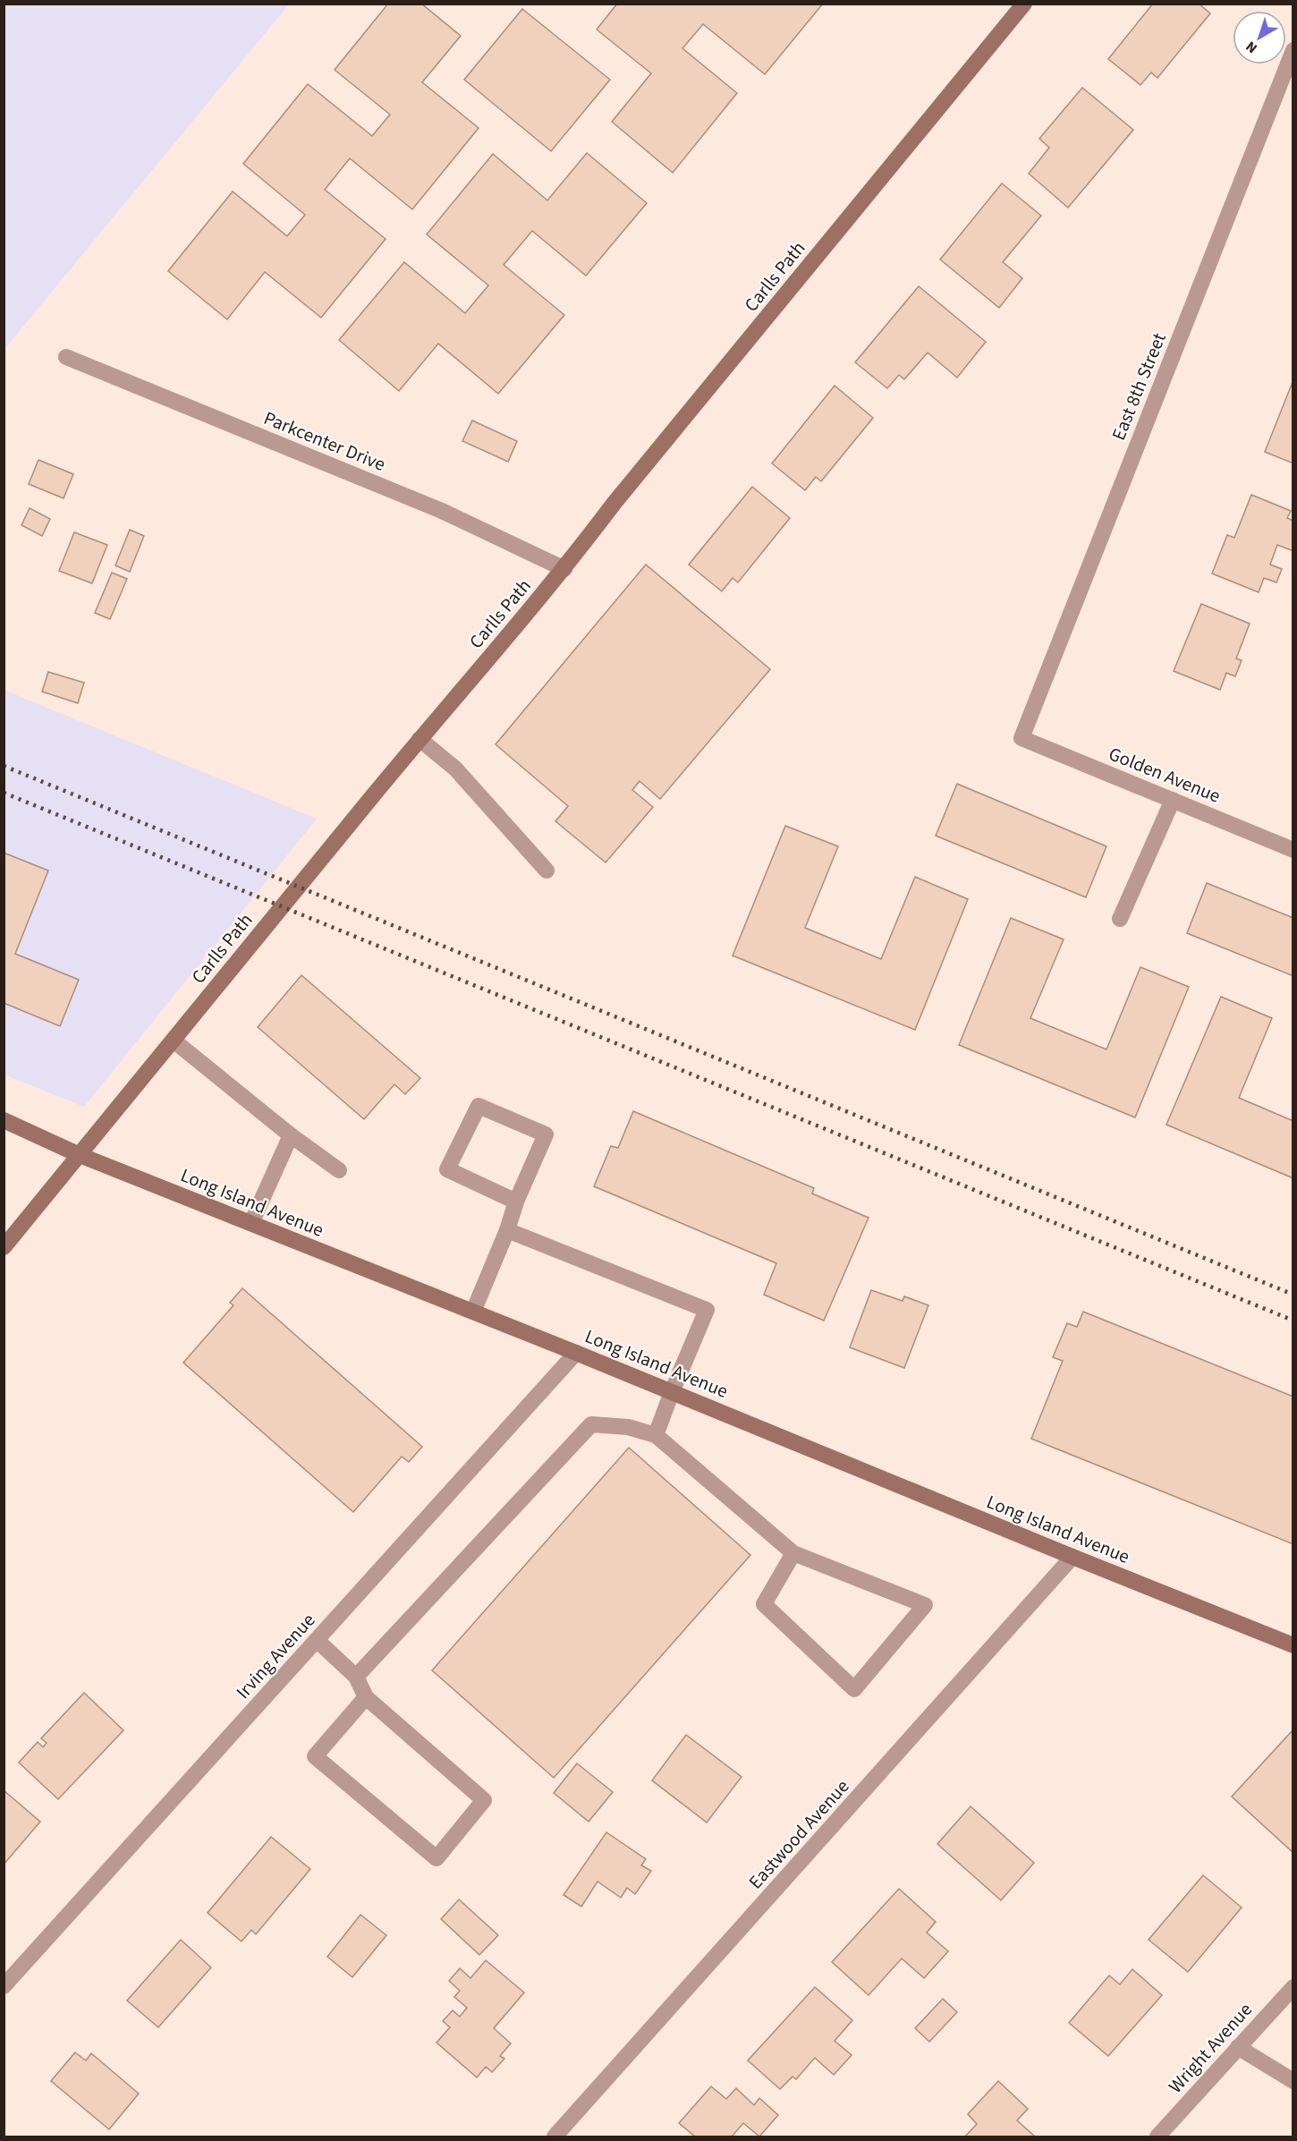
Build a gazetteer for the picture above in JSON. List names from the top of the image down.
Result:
{
  "streets": {
    "street": [
      "Carlls Path",
      "East 8th Street",
      "Parkcenter Drive",
      "Golden Avenue",
      "Long Island Avenue",
      "Irving Avenue",
      "Eastwood Avenue",
      "Wright Avenue"
    ]
  },
  "crossings": [
    ["Carlls Path", "Parkcenter Drive"],
    ["Carlls Path", "Long Island Avenue"],
    ["East 8th Street", "Golden Avenue"],
    ["Long Island Avenue", "Irving Avenue"],
    ["Long Island Avenue", "Eastwood Avenue"]
  ],
  "north": "bottom left"
}
